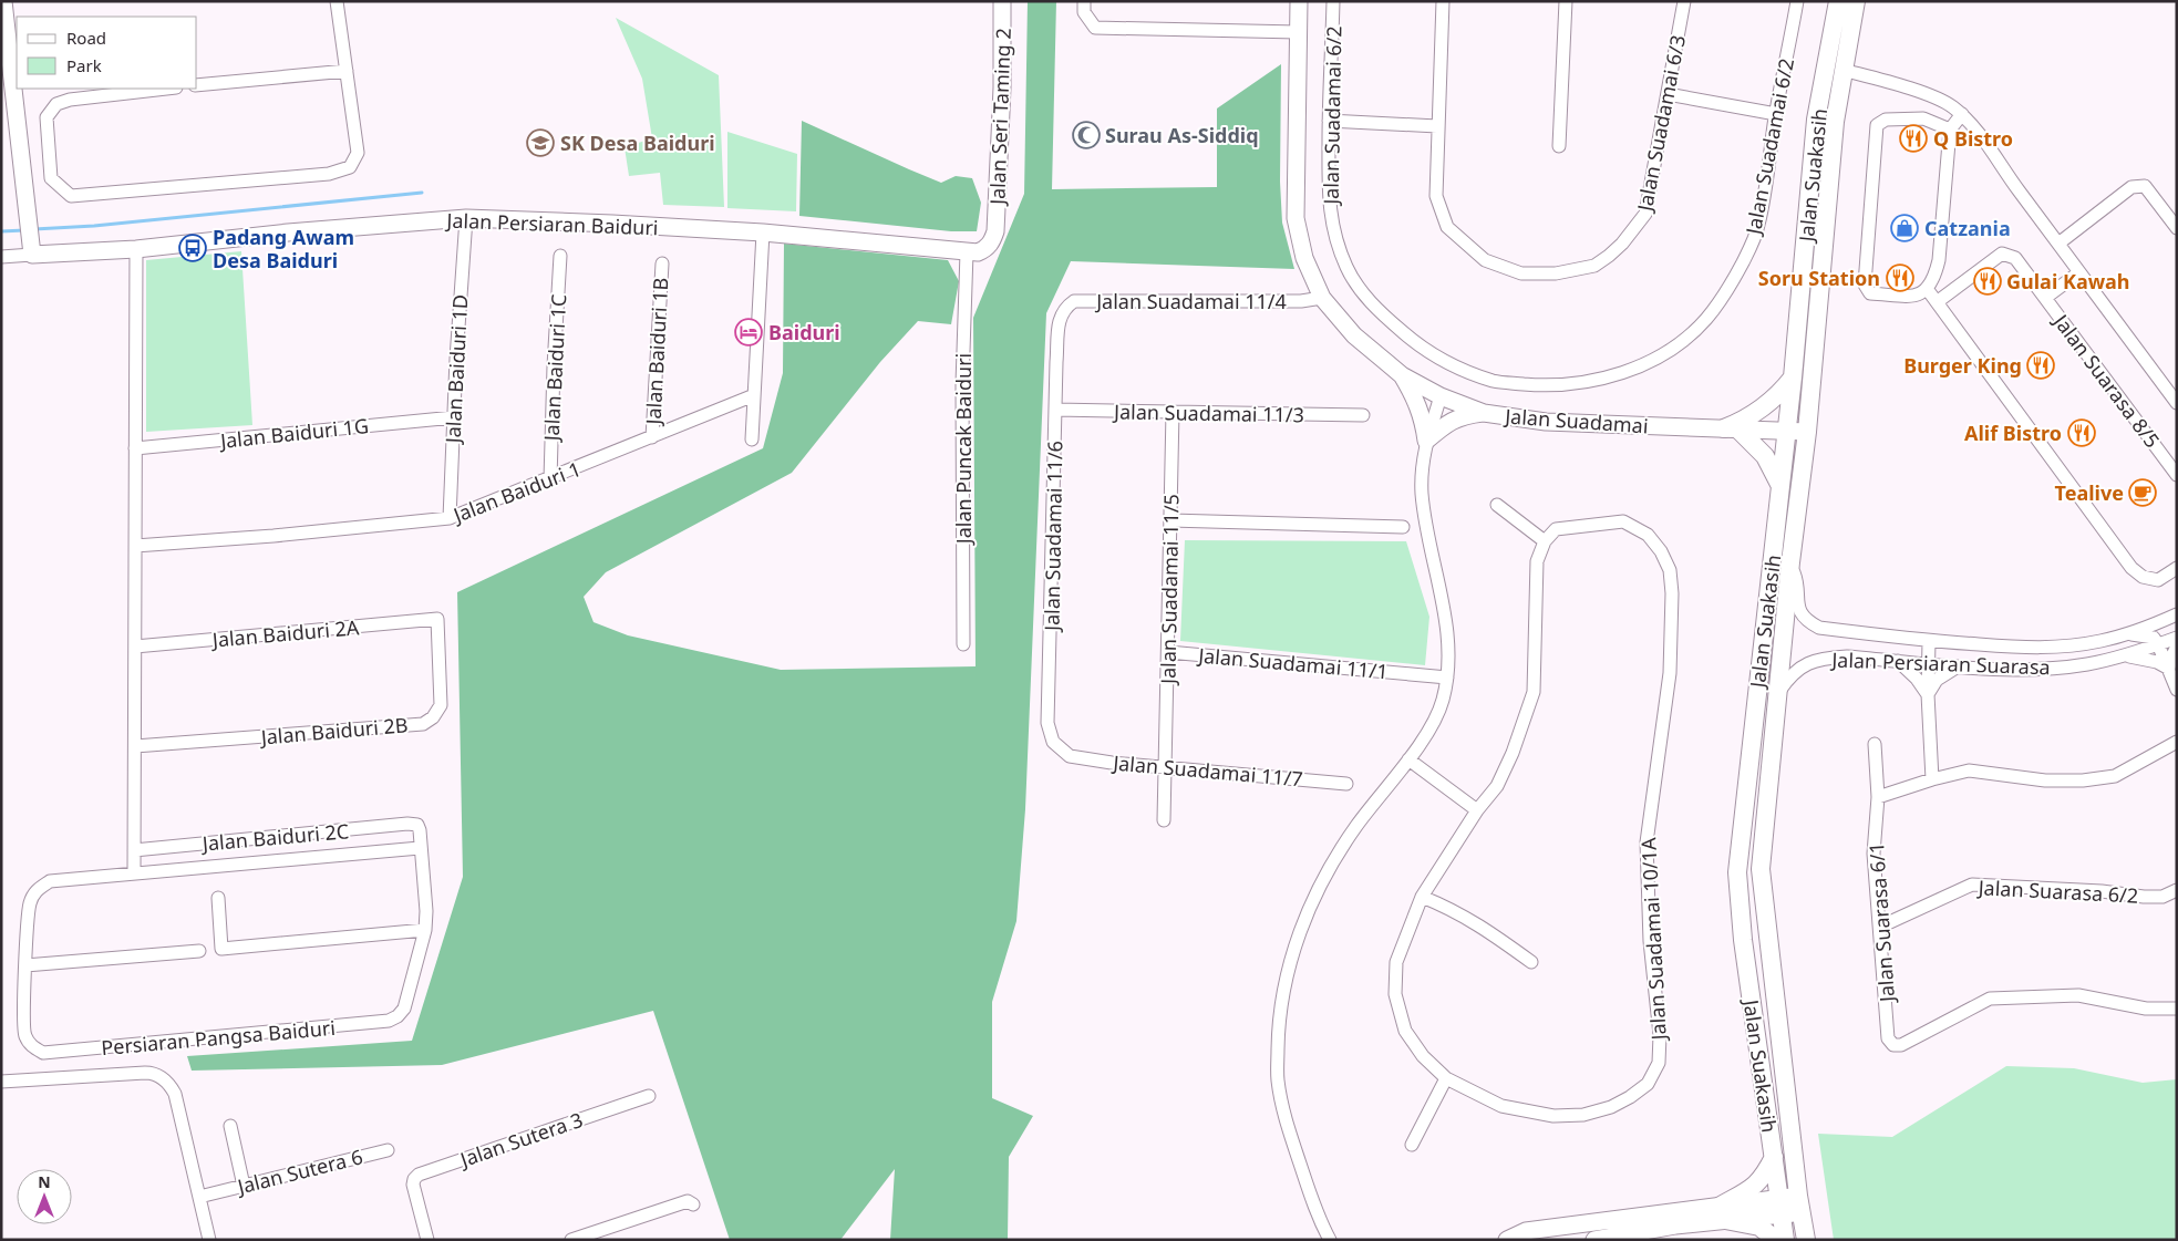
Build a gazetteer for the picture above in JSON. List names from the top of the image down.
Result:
{
  "streets": {
    "main road": ["Jalan Suakasih"],
    "street": [
      "Jalan Suadamai 6/2",
      "Jalan Seri Taming 2",
      "Jalan Suadamai 6/3",
      "Jalan Persiaran Baiduri",
      "Jalan Suadamai 11/4",
      "Jalan Baiduri 1B",
      "Jalan Baiduri 1C",
      "Jalan Baiduri 1D",
      "Jalan Suarasa 8/5",
      "Jalan Suadamai 11/3",
      "Jalan Suadamai",
      "Jalan Baiduri 1G",
      "Jalan Puncak Baiduri",
      "Jalan Baiduri 1",
      "Jalan Suadamai 11/6",
      "Jalan Suadamai 11/5",
      "Jalan Baiduri 2A",
      "Jalan Suadamai 11/1",
      "Jalan Persiaran Suarasa",
      "Jalan Baiduri 2B",
      "Jalan Suadamai 11/7",
      "Jalan Baiduri 2C",
      "Jalan Suarasa 6/2",
      "Jalan Suarasa 6/1",
      "Jalan Suadamai 10/1A",
      "Persiaran Pangsa Baiduri",
      "Jalan Sutera 3",
      "Jalan Sutera 6"
    ]
  },
  "crossings": [
    ["Jalan Seri Taming 2", "Jalan Persiaran Baiduri"],
    ["Jalan Suakasih", "Jalan Suadamai"],
    ["Jalan Suakasih", "Jalan Persiaran Suarasa"],
    ["Jalan Persiaran Baiduri", "Jalan Baiduri 1D"],
    ["Jalan Persiaran Baiduri", "Jalan Puncak Baiduri"],
    ["Jalan Suadamai 11/4", "Jalan Suadamai"],
    ["Jalan Suadamai 11/4", "Jalan Suadamai 11/6"],
    ["Jalan Baiduri 1B", "Jalan Baiduri 1"],
    ["Jalan Baiduri 1C", "Jalan Baiduri 1"],
    ["Jalan Baiduri 1D", "Jalan Baiduri 1G"],
    ["Jalan Baiduri 1D", "Jalan Baiduri 1"],
    ["Jalan Suadamai 11/3", "Jalan Suadamai 11/6"],
    ["Jalan Suadamai 11/3", "Jalan Suadamai 11/5"],
    ["Jalan Suadamai 11/6", "Jalan Suadamai 11/7"],
    ["Jalan Suadamai 11/5", "Jalan Suadamai 11/1"],
    ["Jalan Suadamai 11/5", "Jalan Suadamai 11/7"],
    ["Jalan Baiduri 2A", "Jalan Baiduri 2B"],
    ["Jalan Baiduri 2C", "Persiaran Pangsa Baiduri"],
    ["Jalan Suarasa 6/2", "Jalan Suarasa 6/1"]
  ],
  "places": {
    "mosque": ["Surau As-Siddiq"],
    "restaurant": [
      "Q Bistro",
      "Soru Station",
      "Gulai Kawah",
      "Burger King",
      "Alif Bistro"
    ],
    "school or university": ["SK Desa Baiduri"],
    "shop": ["Catzania"],
    "bus stop": ["Padang Awam Desa Baiduri"],
    "hotel": ["Baiduri"],
    "cafe": ["Tealive"]
  },
  "legend": ["Road", "Park"],
  "north": "top"
}
